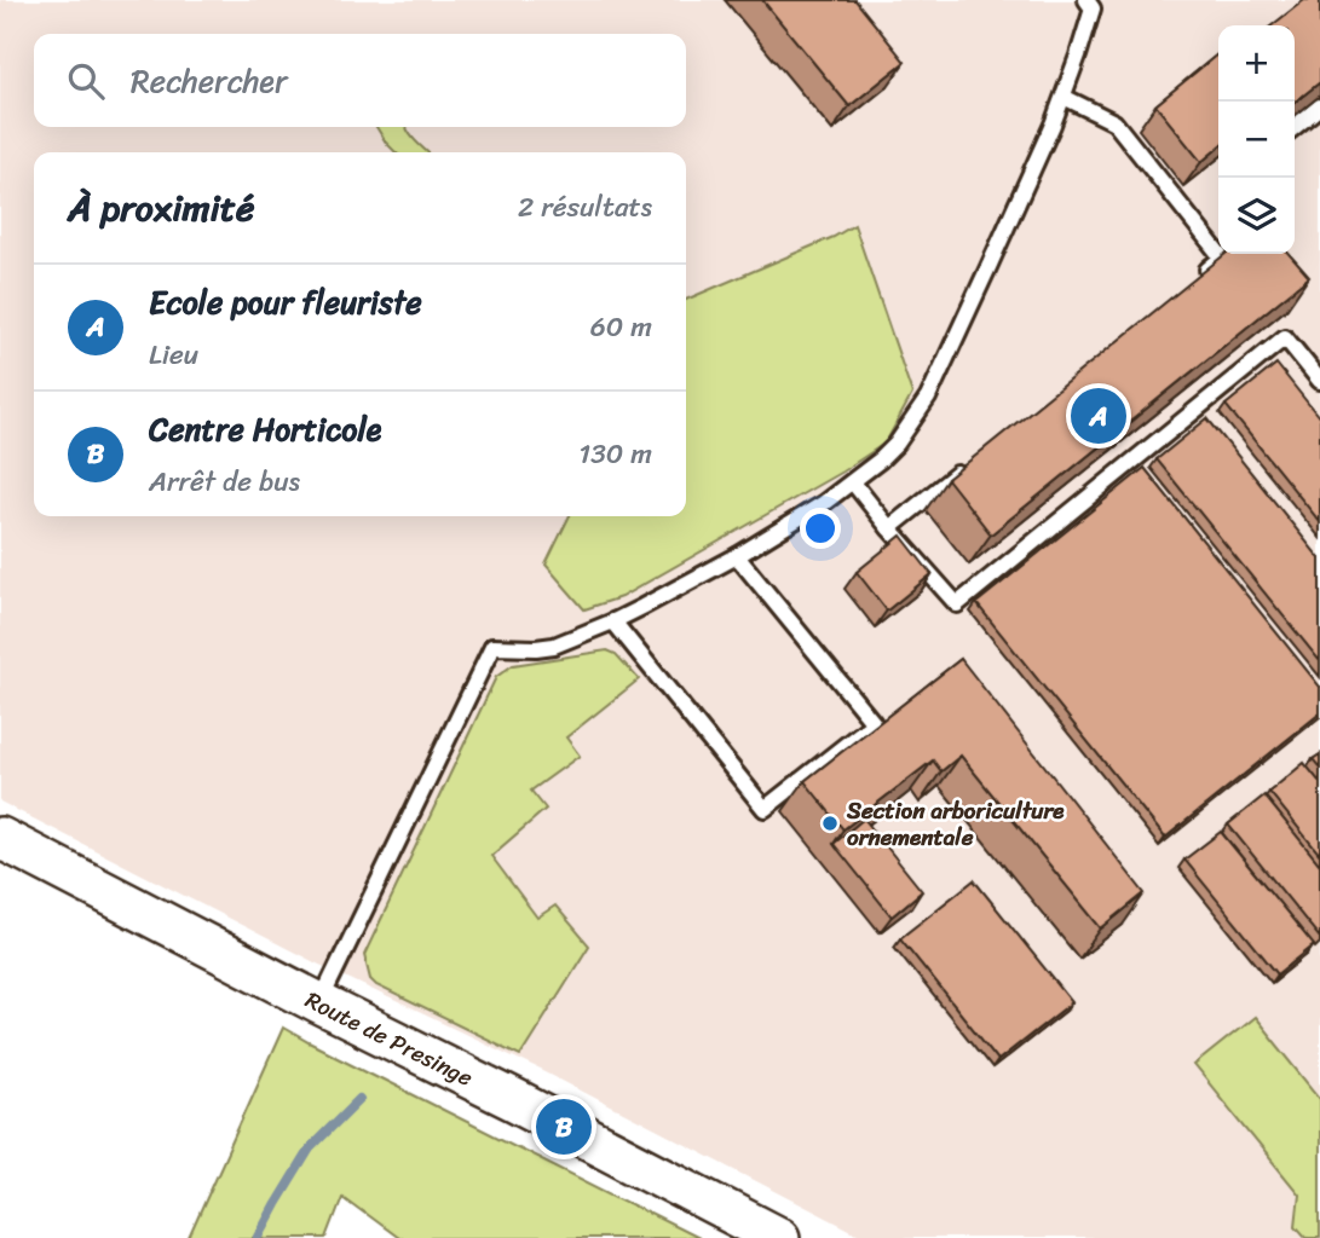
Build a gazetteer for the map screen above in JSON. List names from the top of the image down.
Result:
{
  "streets": {
    "street": ["Route de Presinge"]
  },
  "places": ["Section arboriculture ornementale"],
  "page": {
    "map_buttons": ["+", "−"],
    "search": "Rechercher",
    "heading": ["À proximité", "2 résultats"],
    "list": [
      {
        "mark": "A",
        "name": "Ecole pour fleuriste",
        "note": "Lieu",
        "value": "60 m"
      },
      {
        "mark": "B",
        "name": "Centre Horticole",
        "note": "Arrêt de bus",
        "value": "130 m"
      }
    ],
    "pins": ["A", "B"]
  }
}
